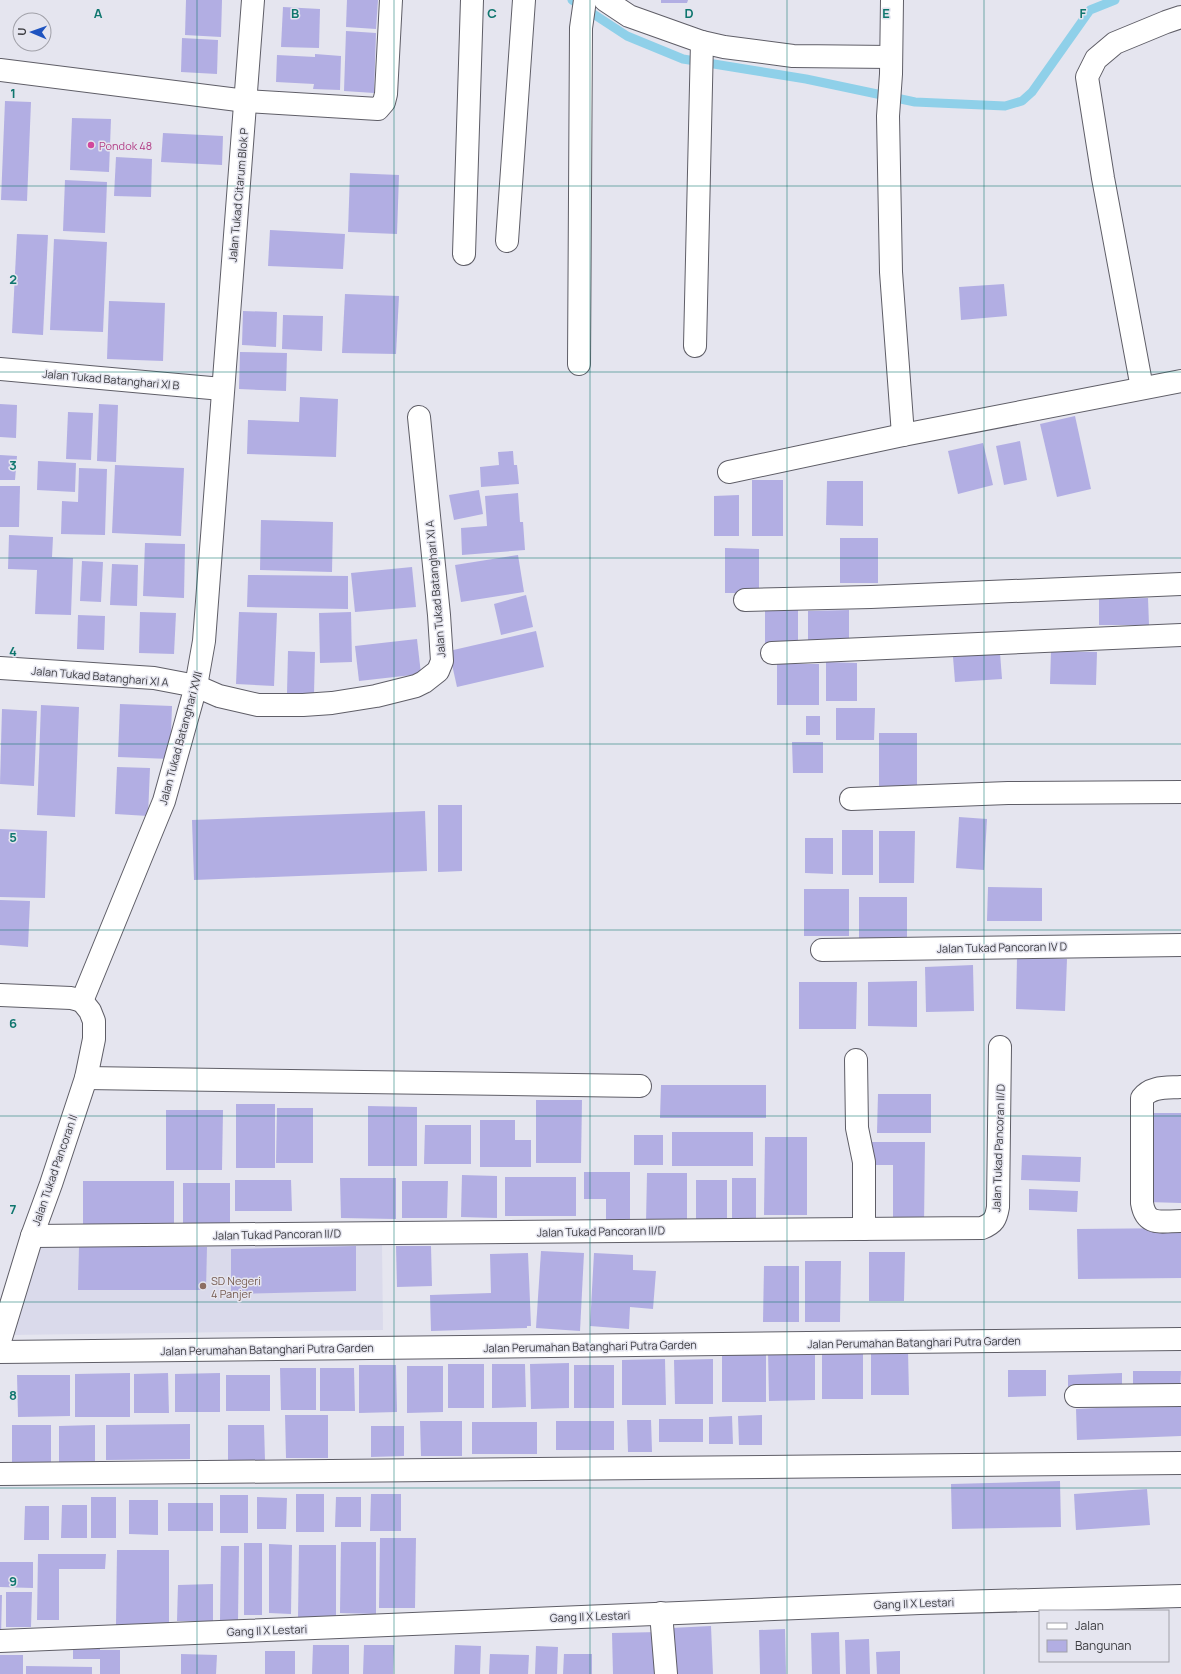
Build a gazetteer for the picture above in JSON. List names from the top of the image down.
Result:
{
  "streets": {
    "street": [
      "Jalan Tukad Citarum Blok P",
      "Jalan Tukad Batanghari XI B",
      "Jalan Tukad Batanghari XI A",
      "Jalan Tukad Batanghari XVII",
      "Jalan Tukad Pancoran IV D",
      "Jalan Tukad Pancoran II/D",
      "Jalan Tukad Pancoran II",
      "Jalan Perumahan Batanghari Putra Garden",
      "Gang II X Lestari"
    ]
  },
  "crossings": [
    ["Jalan Tukad Citarum Blok P", "Jalan Tukad Batanghari XI B"],
    ["Jalan Tukad Citarum Blok P", "Jalan Tukad Batanghari XVII"],
    ["Jalan Tukad Batanghari XI B", "Jalan Tukad Batanghari XVII"],
    ["Jalan Tukad Batanghari XI A", "Jalan Tukad Batanghari XVII"],
    ["Jalan Tukad Batanghari XVII", "Jalan Tukad Pancoran II"],
    ["Jalan Tukad Pancoran II/D", "Jalan Tukad Pancoran II"]
  ],
  "places": ["Pondok 48", "SD Negeri 4 Panjer"],
  "legend": ["Jalan", "Bangunan"],
  "north": "left",
  "grid": {
    "columns": [
      "A",
      "B",
      "C",
      "D",
      "E",
      "F"
    ],
    "rows": [
      "1",
      "2",
      "3",
      "4",
      "5",
      "6",
      "7",
      "8",
      "9"
    ]
  }
}
